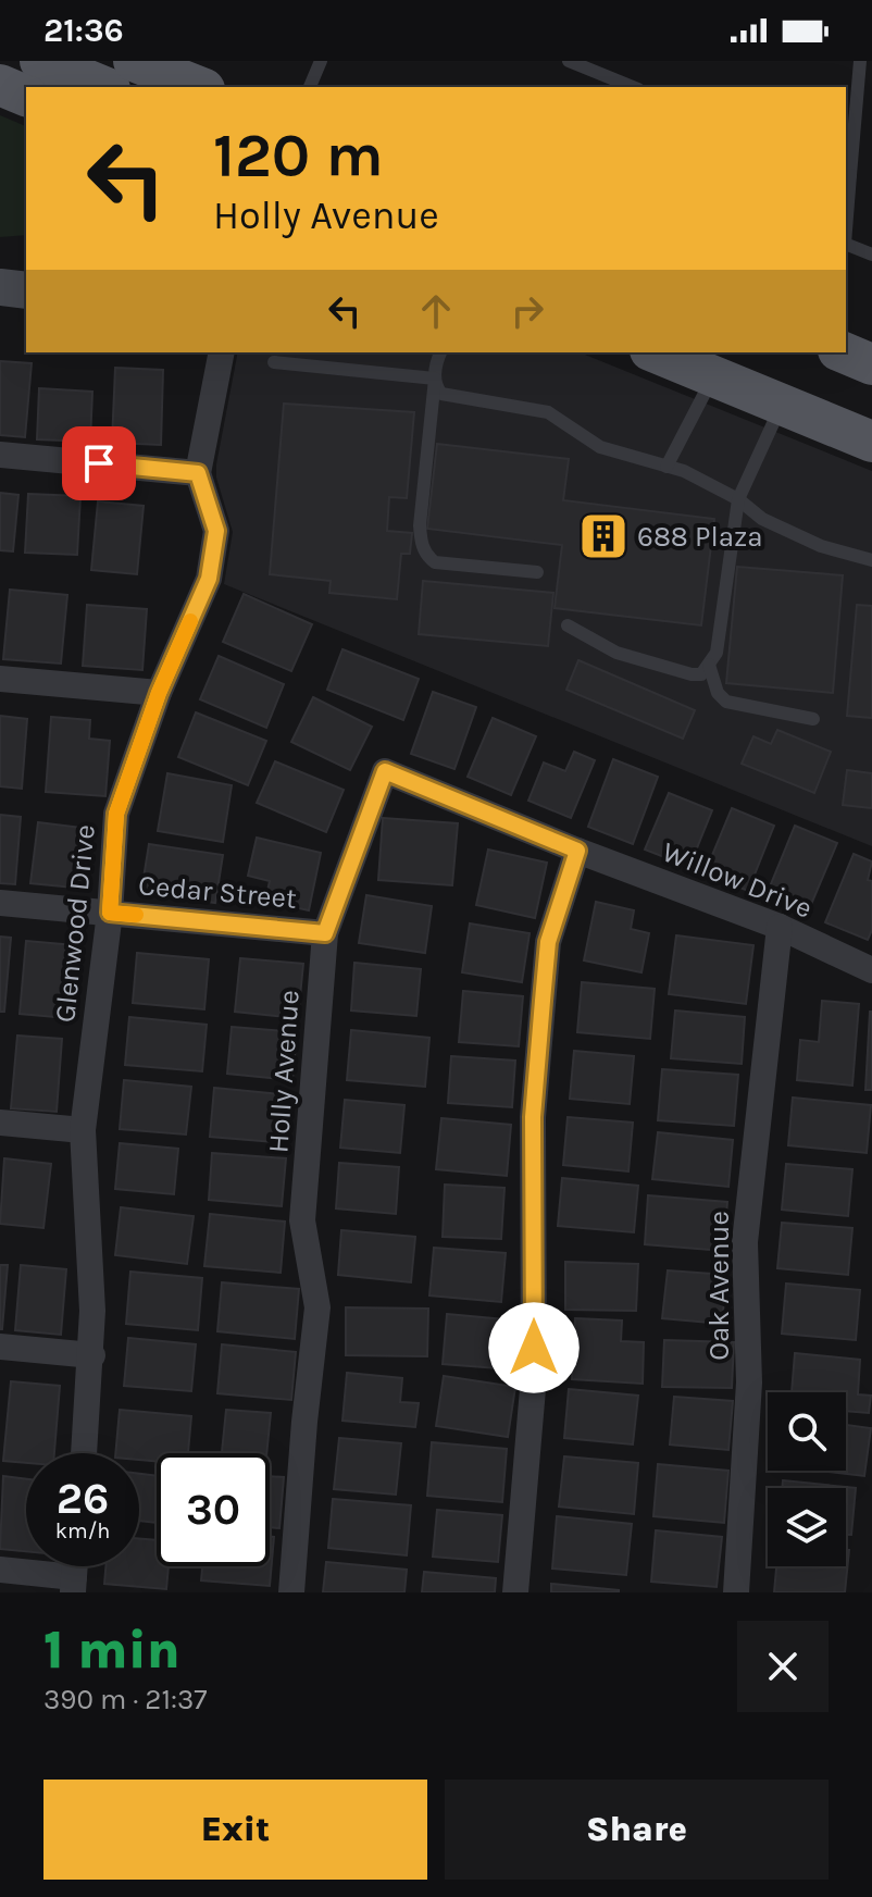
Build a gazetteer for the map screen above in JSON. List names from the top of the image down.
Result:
{
  "streets": {
    "street": [
      "Willow Drive",
      "Cedar Street",
      "Glenwood Drive",
      "Holly Avenue",
      "Oak Avenue"
    ]
  },
  "crossings": [
    ["Willow Drive", "Holly Avenue"],
    ["Willow Drive", "Oak Avenue"],
    ["Cedar Street", "Glenwood Drive"],
    ["Cedar Street", "Holly Avenue"]
  ],
  "places": {
    "building": ["688 Plaza"]
  },
  "page": {
    "status": "21:36",
    "turn": ["120 m", "Holly Avenue"],
    "speed": "26 km/h",
    "limit": "30",
    "heading": ["1 min", "390 m · 21:37"],
    "buttons": ["Exit", "Share"]
  }
}
